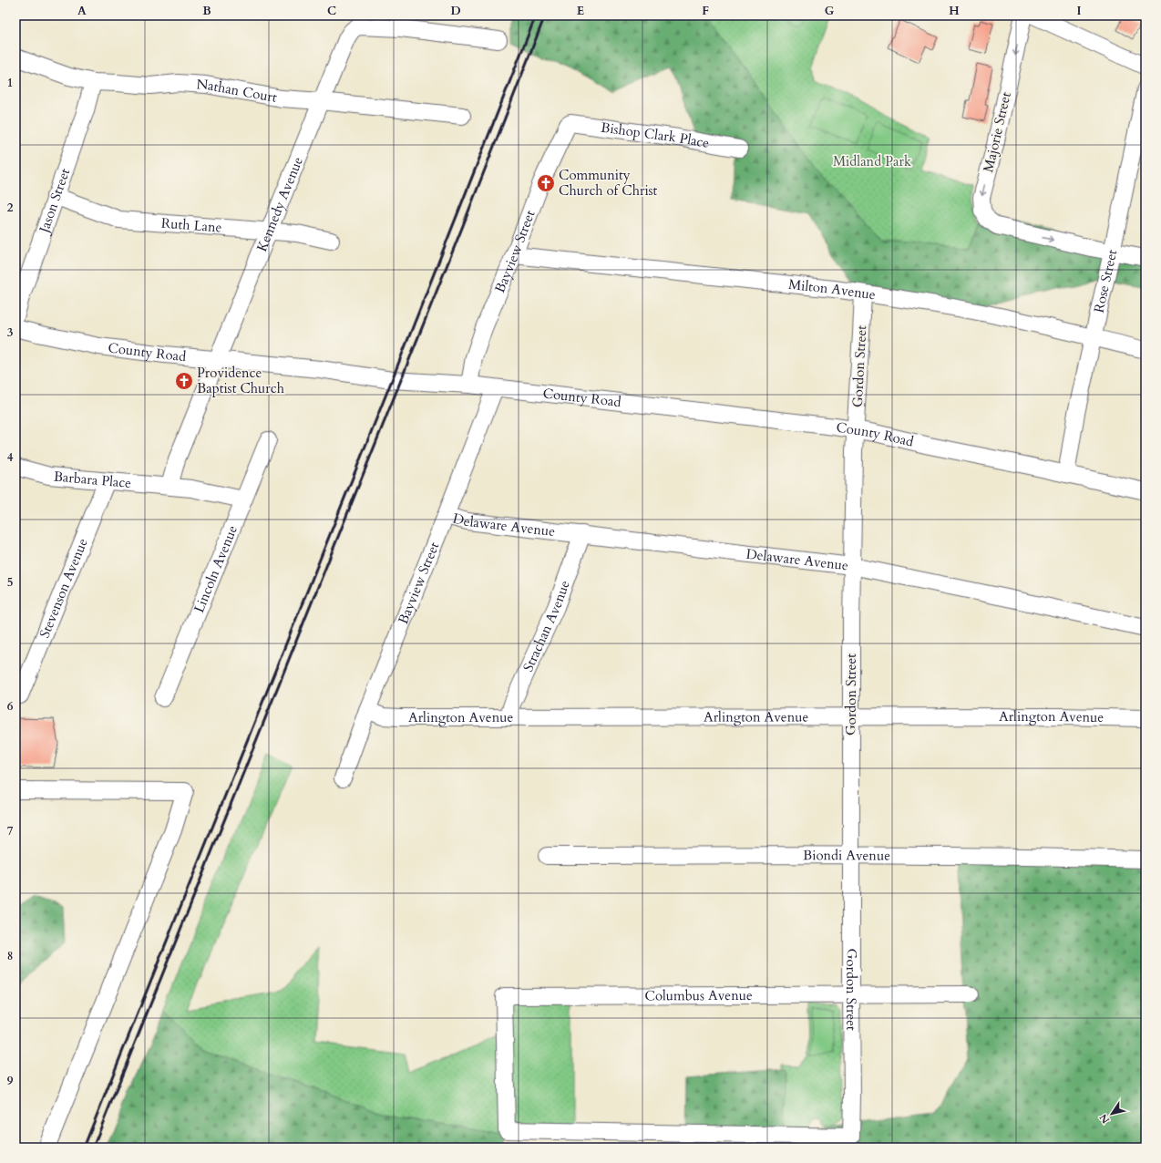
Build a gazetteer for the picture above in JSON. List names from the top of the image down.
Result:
{
  "streets": {
    "street": [
      "Nathan Court",
      "Majorie Street",
      "Bishop Clark Place",
      "Jason Street",
      "Kennedy Avenue",
      "Ruth Lane",
      "Bayview Street",
      "Rose Street",
      "Milton Avenue",
      "County Road",
      "Gordon Street",
      "Barbara Place",
      "Delaware Avenue",
      "Lincoln Avenue",
      "Stevenson Avenue",
      "Strachan Avenue",
      "Arlington Avenue",
      "Biondi Avenue",
      "Columbus Avenue"
    ]
  },
  "crossings": [
    ["Nathan Court", "Jason Street"],
    ["Nathan Court", "Kennedy Avenue"],
    ["Majorie Street", "Rose Street"],
    ["Bishop Clark Place", "Bayview Street"],
    ["Jason Street", "Ruth Lane"],
    ["Kennedy Avenue", "Ruth Lane"],
    ["Kennedy Avenue", "County Road"],
    ["Kennedy Avenue", "Barbara Place"],
    ["Bayview Street", "Milton Avenue"],
    ["Bayview Street", "County Road"],
    ["Bayview Street", "Delaware Avenue"],
    ["Bayview Street", "Arlington Avenue"],
    ["Rose Street", "Milton Avenue"],
    ["Rose Street", "County Road"],
    ["Milton Avenue", "Gordon Street"],
    ["County Road", "Gordon Street"],
    ["Gordon Street", "Delaware Avenue"],
    ["Gordon Street", "Arlington Avenue"],
    ["Gordon Street", "Biondi Avenue"],
    ["Gordon Street", "Columbus Avenue"],
    ["Barbara Place", "Stevenson Avenue"],
    ["Delaware Avenue", "Strachan Avenue"],
    ["Strachan Avenue", "Arlington Avenue"]
  ],
  "parks": ["Midland Park"],
  "places": {
    "church": ["Community Church of Christ", "Providence Baptist Church"]
  },
  "north": "bottom left",
  "grid": {
    "columns": [
      "A",
      "B",
      "C",
      "D",
      "E",
      "F",
      "G",
      "H",
      "I"
    ],
    "rows": [
      "1",
      "2",
      "3",
      "4",
      "5",
      "6",
      "7",
      "8",
      "9"
    ]
  }
}
